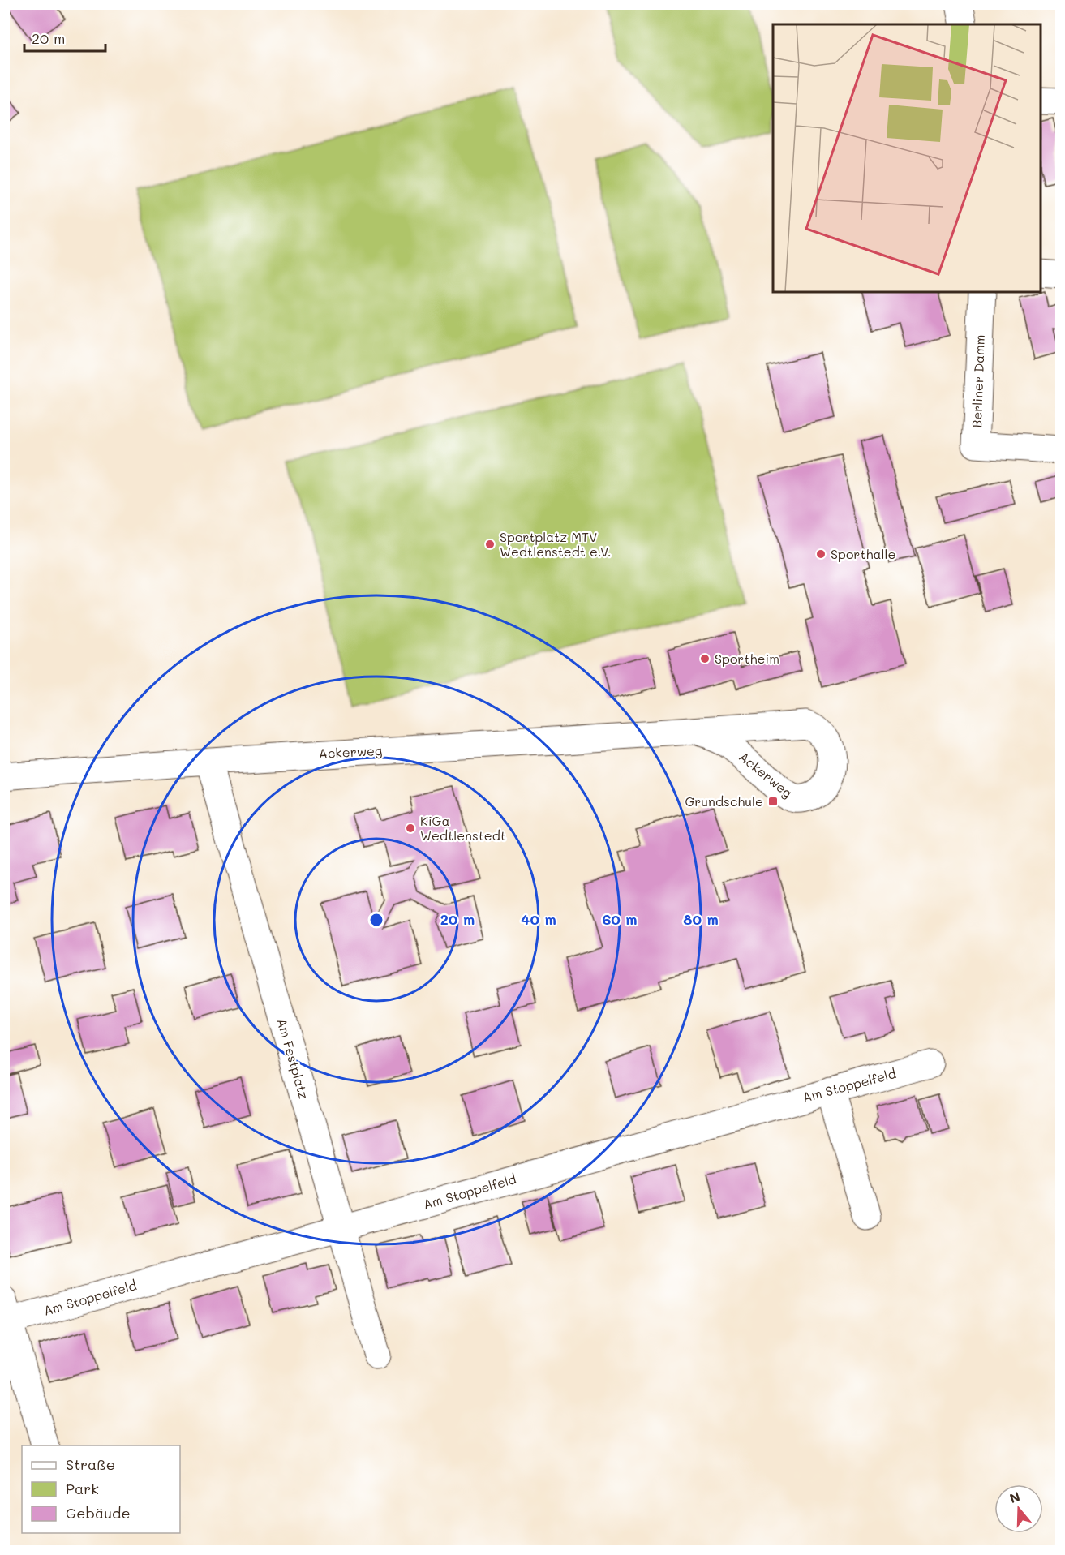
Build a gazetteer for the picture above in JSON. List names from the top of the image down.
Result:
{
  "streets": {
    "street": [
      "Berliner Damm",
      "Ackerweg",
      "Am Festplatz",
      "Am Stoppelfeld"
    ]
  },
  "crossings": [
    ["Ackerweg", "Am Festplatz"],
    ["Am Festplatz", "Am Stoppelfeld"]
  ],
  "places": {
    "other": [
      "Sportplatz MTV Wedtlenstedt e.V.",
      "Sporthalle",
      "Sportheim",
      "KiGa Wedtlenstedt"
    ],
    "transit": ["Grundschule"]
  },
  "legend": ["Straße", "Park", "Gebäude"],
  "scale_bar": "20 m",
  "north": "top",
  "rings": [
    "20 m",
    "40 m",
    "60 m",
    "80 m"
  ]
}
